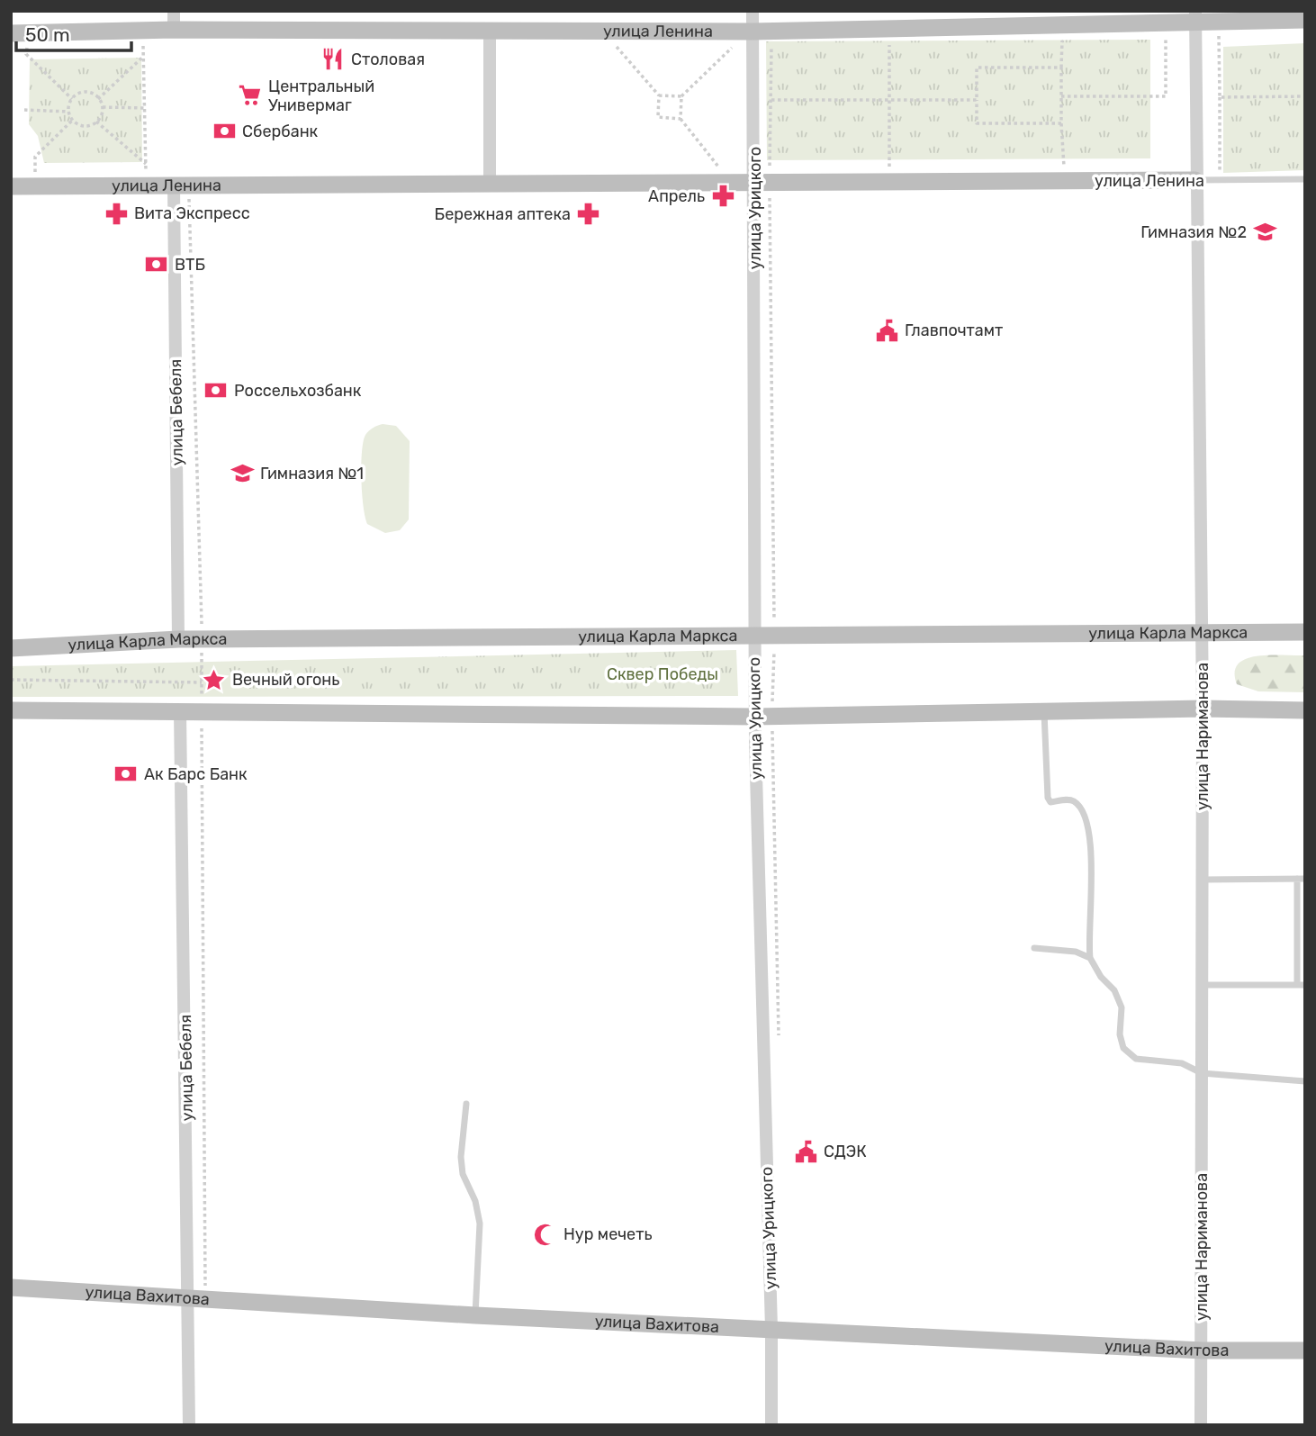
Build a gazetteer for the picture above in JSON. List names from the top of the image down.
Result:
{
  "streets": {
    "street": [
      "улица Ленина",
      "улица Урицкого",
      "улица Бебеля",
      "улица Карла Маркса",
      "улица Нариманова",
      "улица Вахитова"
    ]
  },
  "crossings": [
    ["улица Ленина", "улица Урицкого"],
    ["улица Ленина", "улица Бебеля"],
    ["улица Ленина", "улица Нариманова"],
    ["улица Урицкого", "улица Карла Маркса"],
    ["улица Урицкого", "улица Вахитова"],
    ["улица Бебеля", "улица Карла Маркса"],
    ["улица Бебеля", "улица Вахитова"],
    ["улица Карла Маркса", "улица Нариманова"],
    ["улица Нариманова", "улица Вахитова"]
  ],
  "parks": ["Сквер Победы"],
  "places": {
    "restaurant": ["Столовая"],
    "supermarket": ["Центральный Универмаг"],
    "bank": [
      "Сбербанк",
      "ВТБ",
      "Россельхозбанк",
      "Ак Барс Банк"
    ],
    "pharmacy": ["Апрель", "Вита Экспресс", "Бережная аптека"],
    "school or university": ["Гимназия №2", "Гимназия №1"],
    "public building": ["Главпочтамт", "СДЭК"],
    "place": ["Вечный огонь"],
    "mosque": ["Нур мечеть"]
  },
  "scale_bar": "50 m"
}
